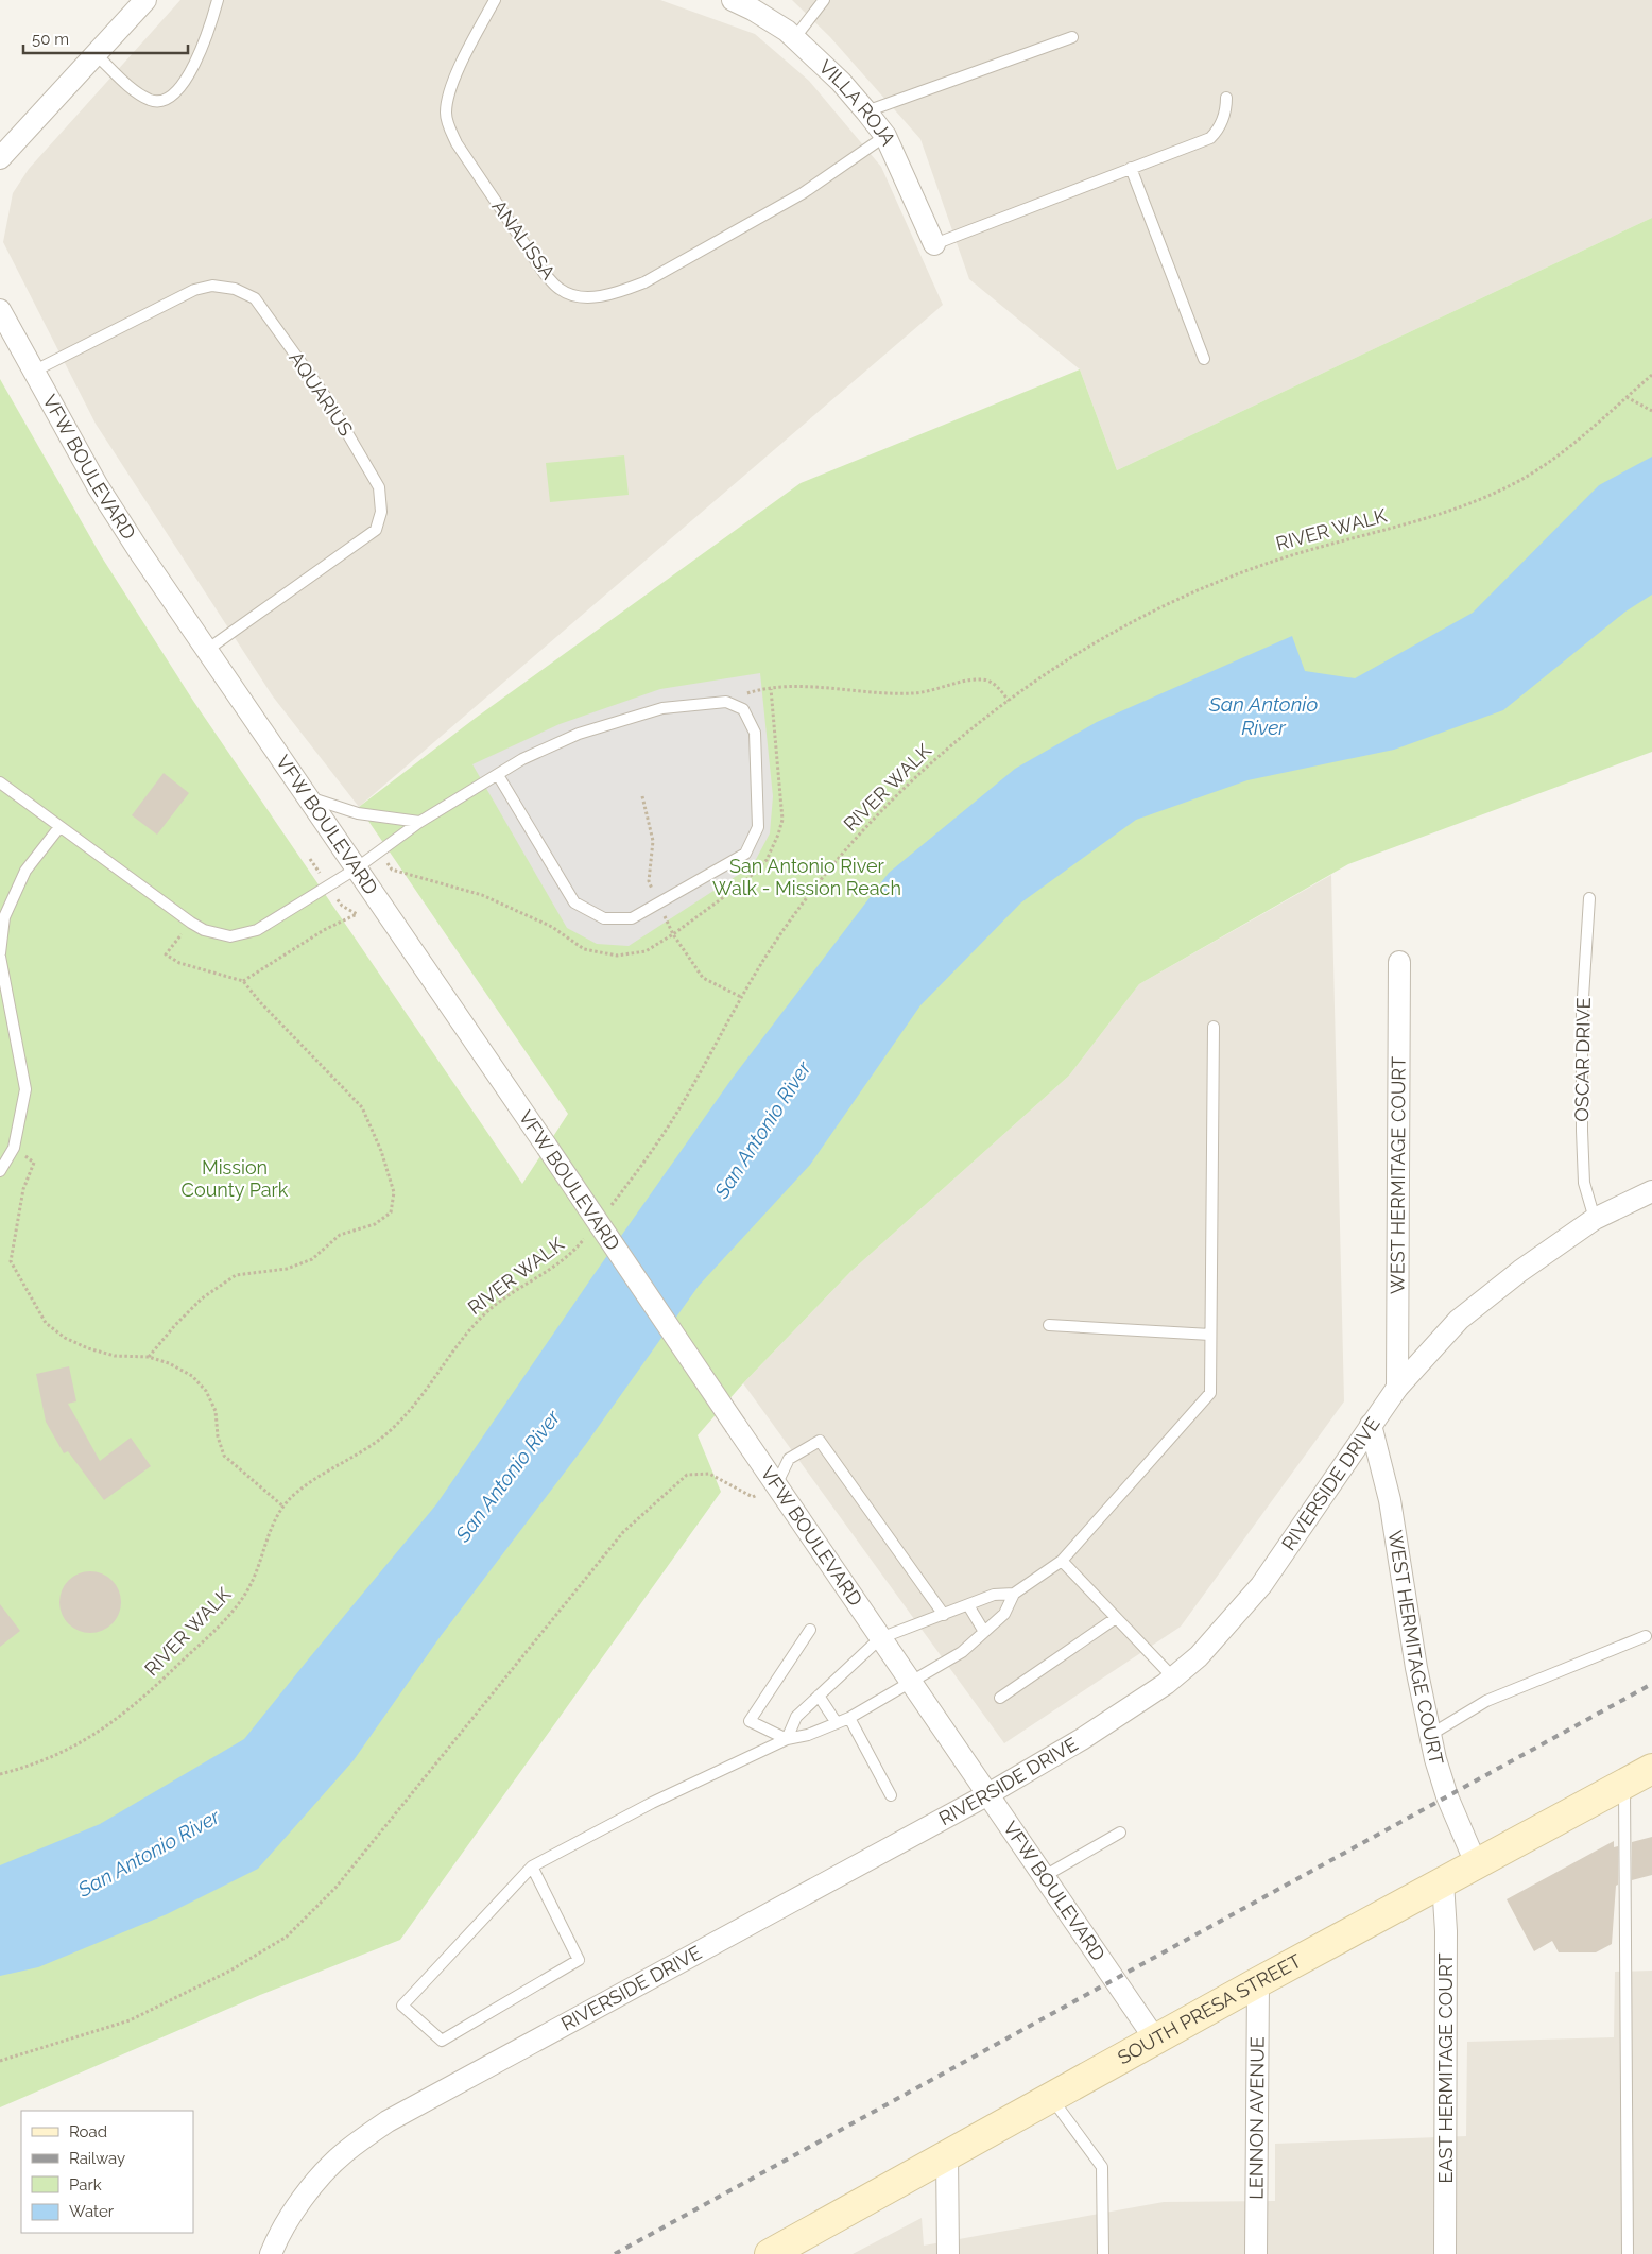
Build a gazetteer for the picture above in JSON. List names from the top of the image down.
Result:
{
  "streets": {
    "main road": ["SOUTH PRESA STREET"],
    "street": [
      "VILLA ROJA",
      "VFW BOULEVARD",
      "WEST HERMITAGE COURT",
      "RIVERSIDE DRIVE",
      "EAST HERMITAGE COURT",
      "LENNON AVENUE"
    ],
    "lane": ["ANALISSA", "AQUARIUS", "OSCAR DRIVE"],
    "path": ["RIVER WALK"]
  },
  "crossings": [
    ["VILLA ROJA", "ANALISSA"],
    ["AQUARIUS", "VFW BOULEVARD"],
    ["VFW BOULEVARD", "RIVERSIDE DRIVE"],
    ["VFW BOULEVARD", "SOUTH PRESA STREET"],
    ["OSCAR DRIVE", "RIVERSIDE DRIVE"],
    ["WEST HERMITAGE COURT", "RIVERSIDE DRIVE"],
    ["WEST HERMITAGE COURT", "SOUTH PRESA STREET"],
    ["SOUTH PRESA STREET", "EAST HERMITAGE COURT"],
    ["SOUTH PRESA STREET", "LENNON AVENUE"]
  ],
  "water": ["San Antonio River"],
  "parks": ["San Antonio River Walk - Mission Reach", "Mission County Park"],
  "legend": [
    "Road",
    "Railway",
    "Park",
    "Water"
  ],
  "scale_bar": "50 m"
}
